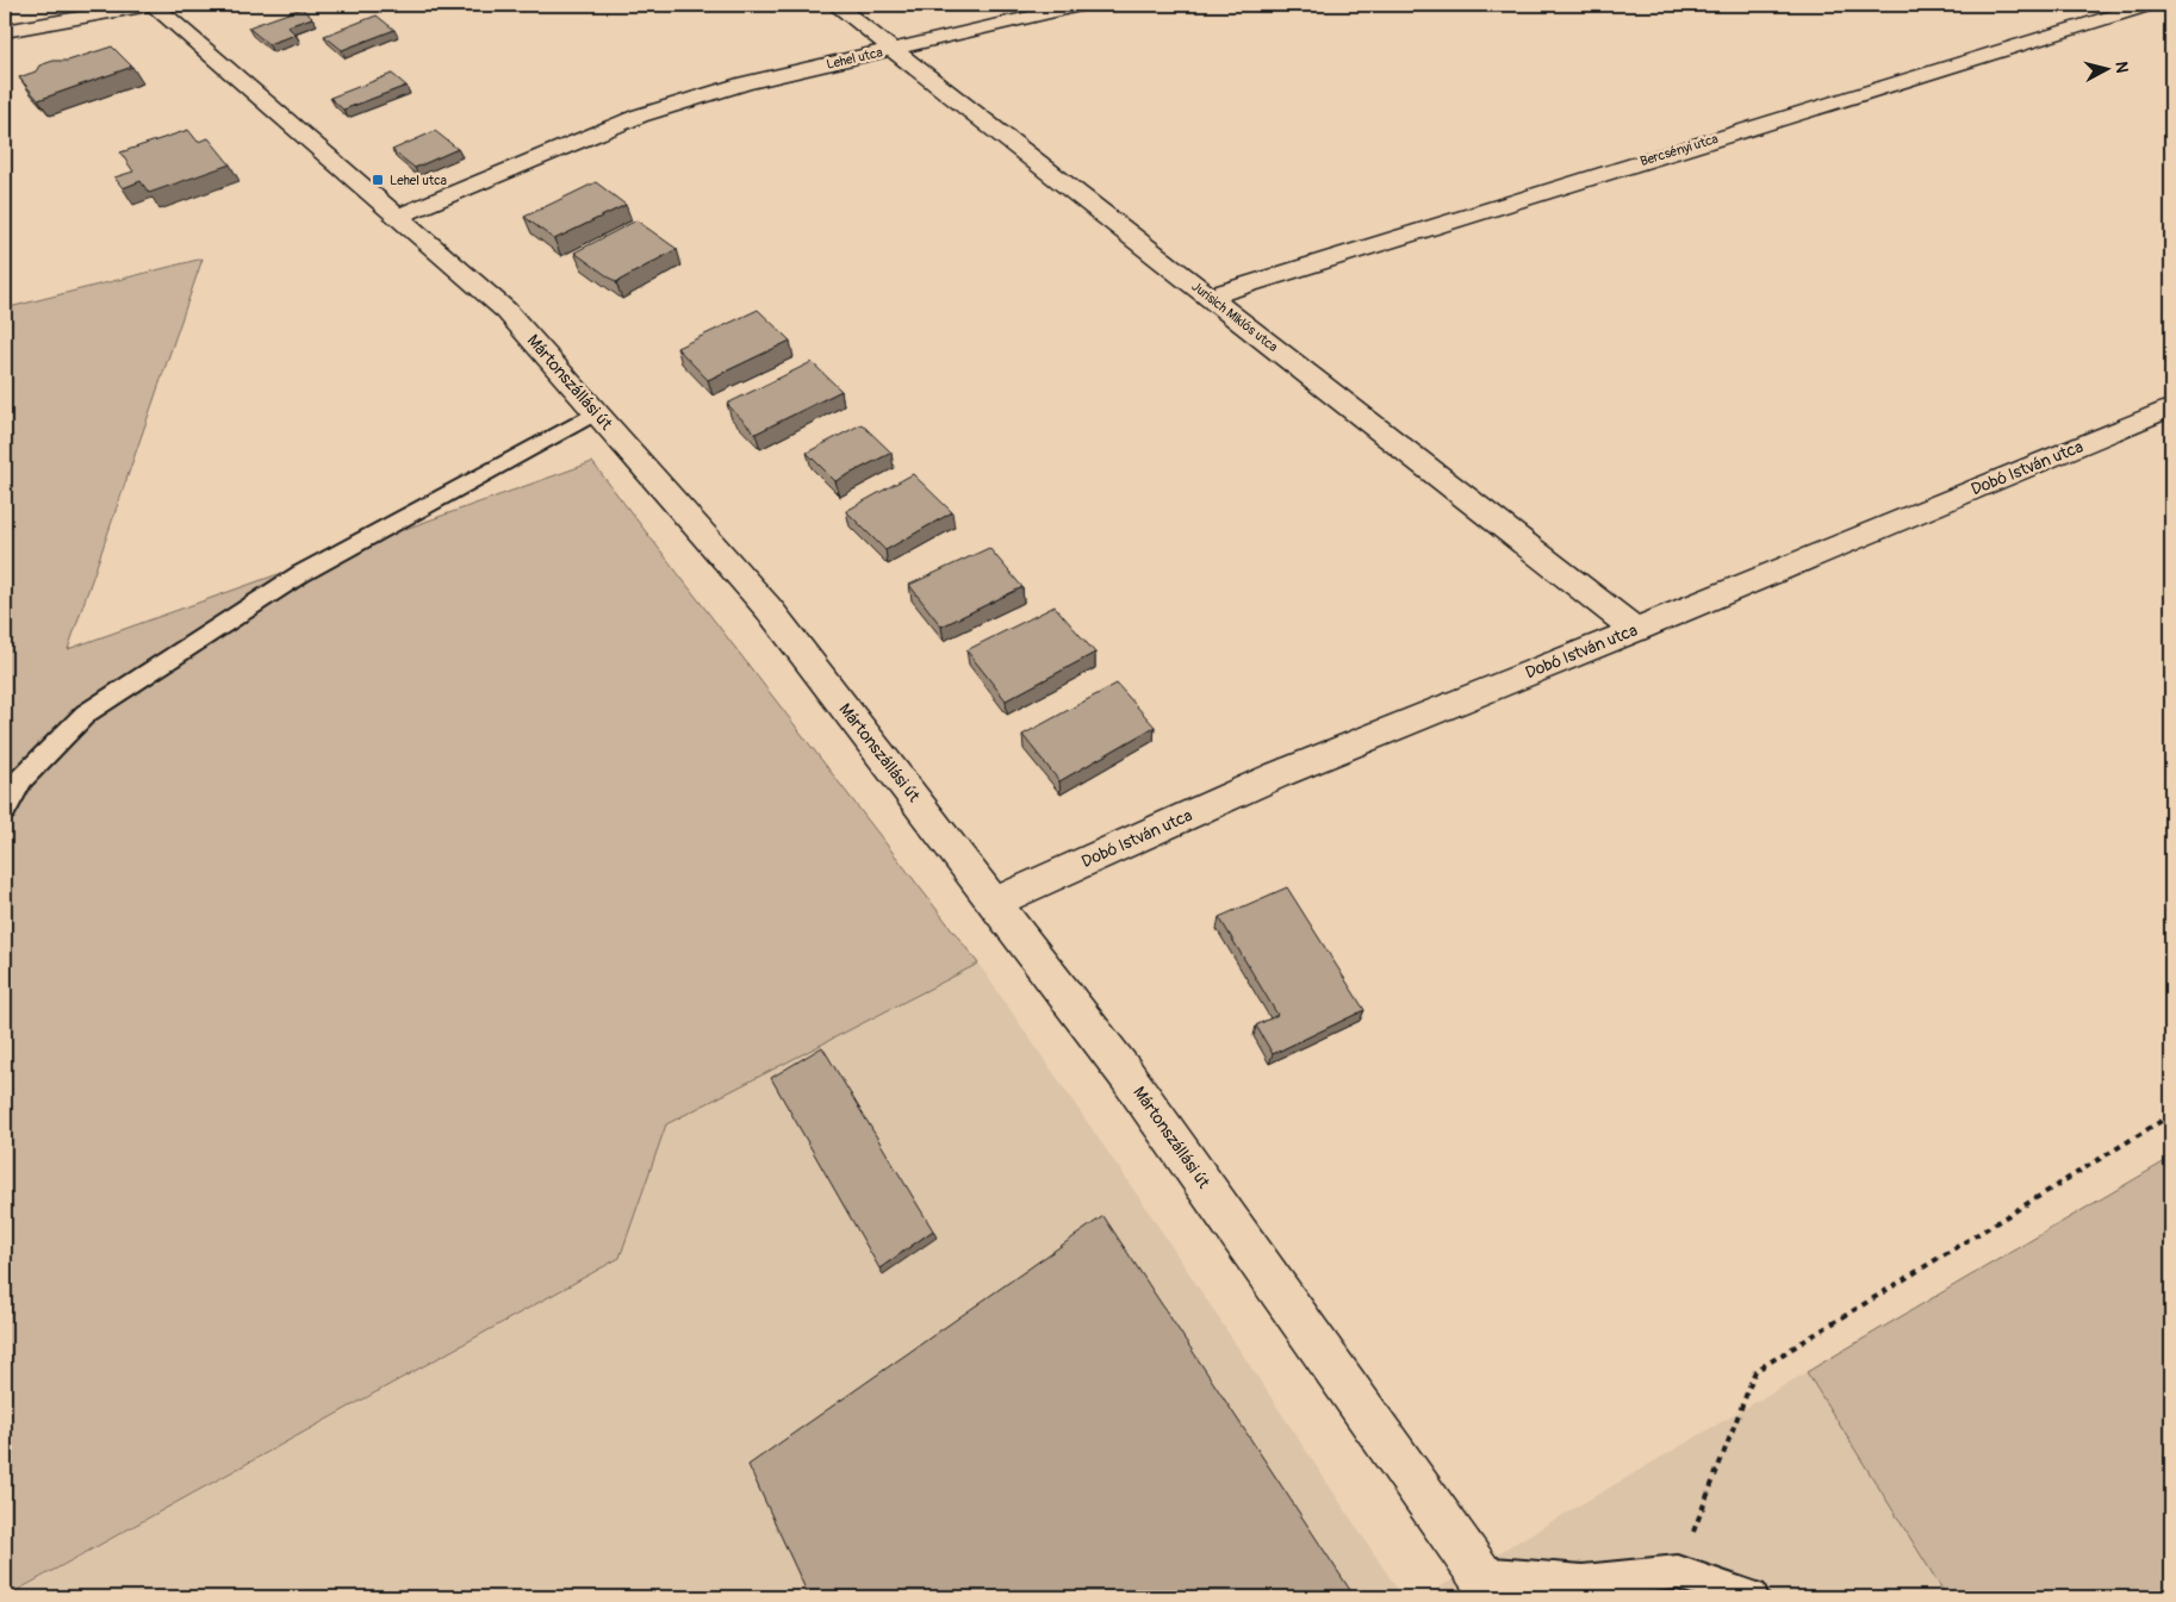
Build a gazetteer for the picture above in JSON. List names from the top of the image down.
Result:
{
  "streets": {
    "street": [
      "Lehel utca",
      "Bercsényi utca",
      "Jurisich Miklós utca",
      "Mártonszállási út",
      "Dobó István utca"
    ]
  },
  "crossings": [
    ["Lehel utca", "Jurisich Miklós utca"],
    ["Lehel utca", "Mártonszállási út"],
    ["Bercsényi utca", "Jurisich Miklós utca"],
    ["Jurisich Miklós utca", "Dobó István utca"],
    ["Mártonszállási út", "Dobó István utca"]
  ],
  "places": {
    "transit": ["Lehel utca"]
  },
  "north": "right"
}
